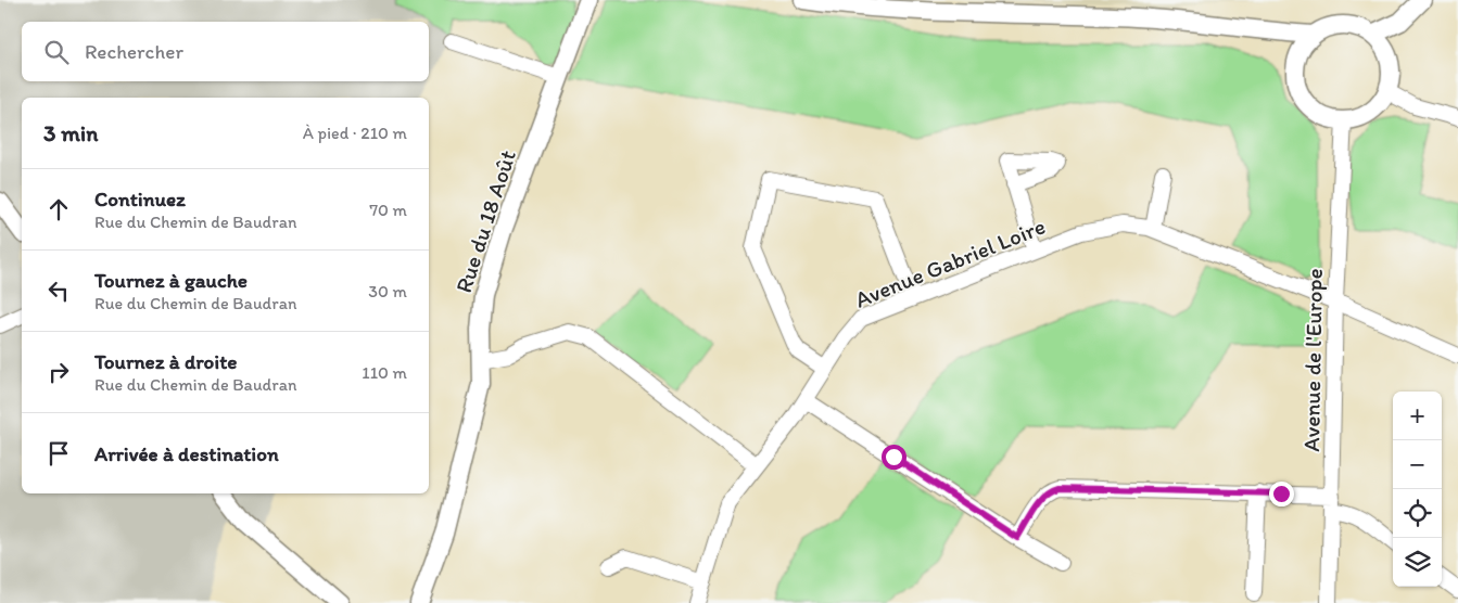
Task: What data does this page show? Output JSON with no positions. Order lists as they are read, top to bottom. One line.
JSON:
{"streets":{"street":["Rue du 18 Août","Avenue Gabriel Loire","Avenue de l'Europe"]},"crossings":[["Avenue Gabriel Loire","Avenue de l'Europe"]],"page":{"search":"Rechercher","heading":["3 min","À pied · 210 m"],"list":[["Continuez","Rue du Chemin de Baudran","70 m"],["Tournez à gauche","Rue du Chemin de Baudran","30 m"],["Tournez à droite","Rue du Chemin de Baudran","110 m"],"Arrivée à destination"],"map_buttons":["+","−"]}}
